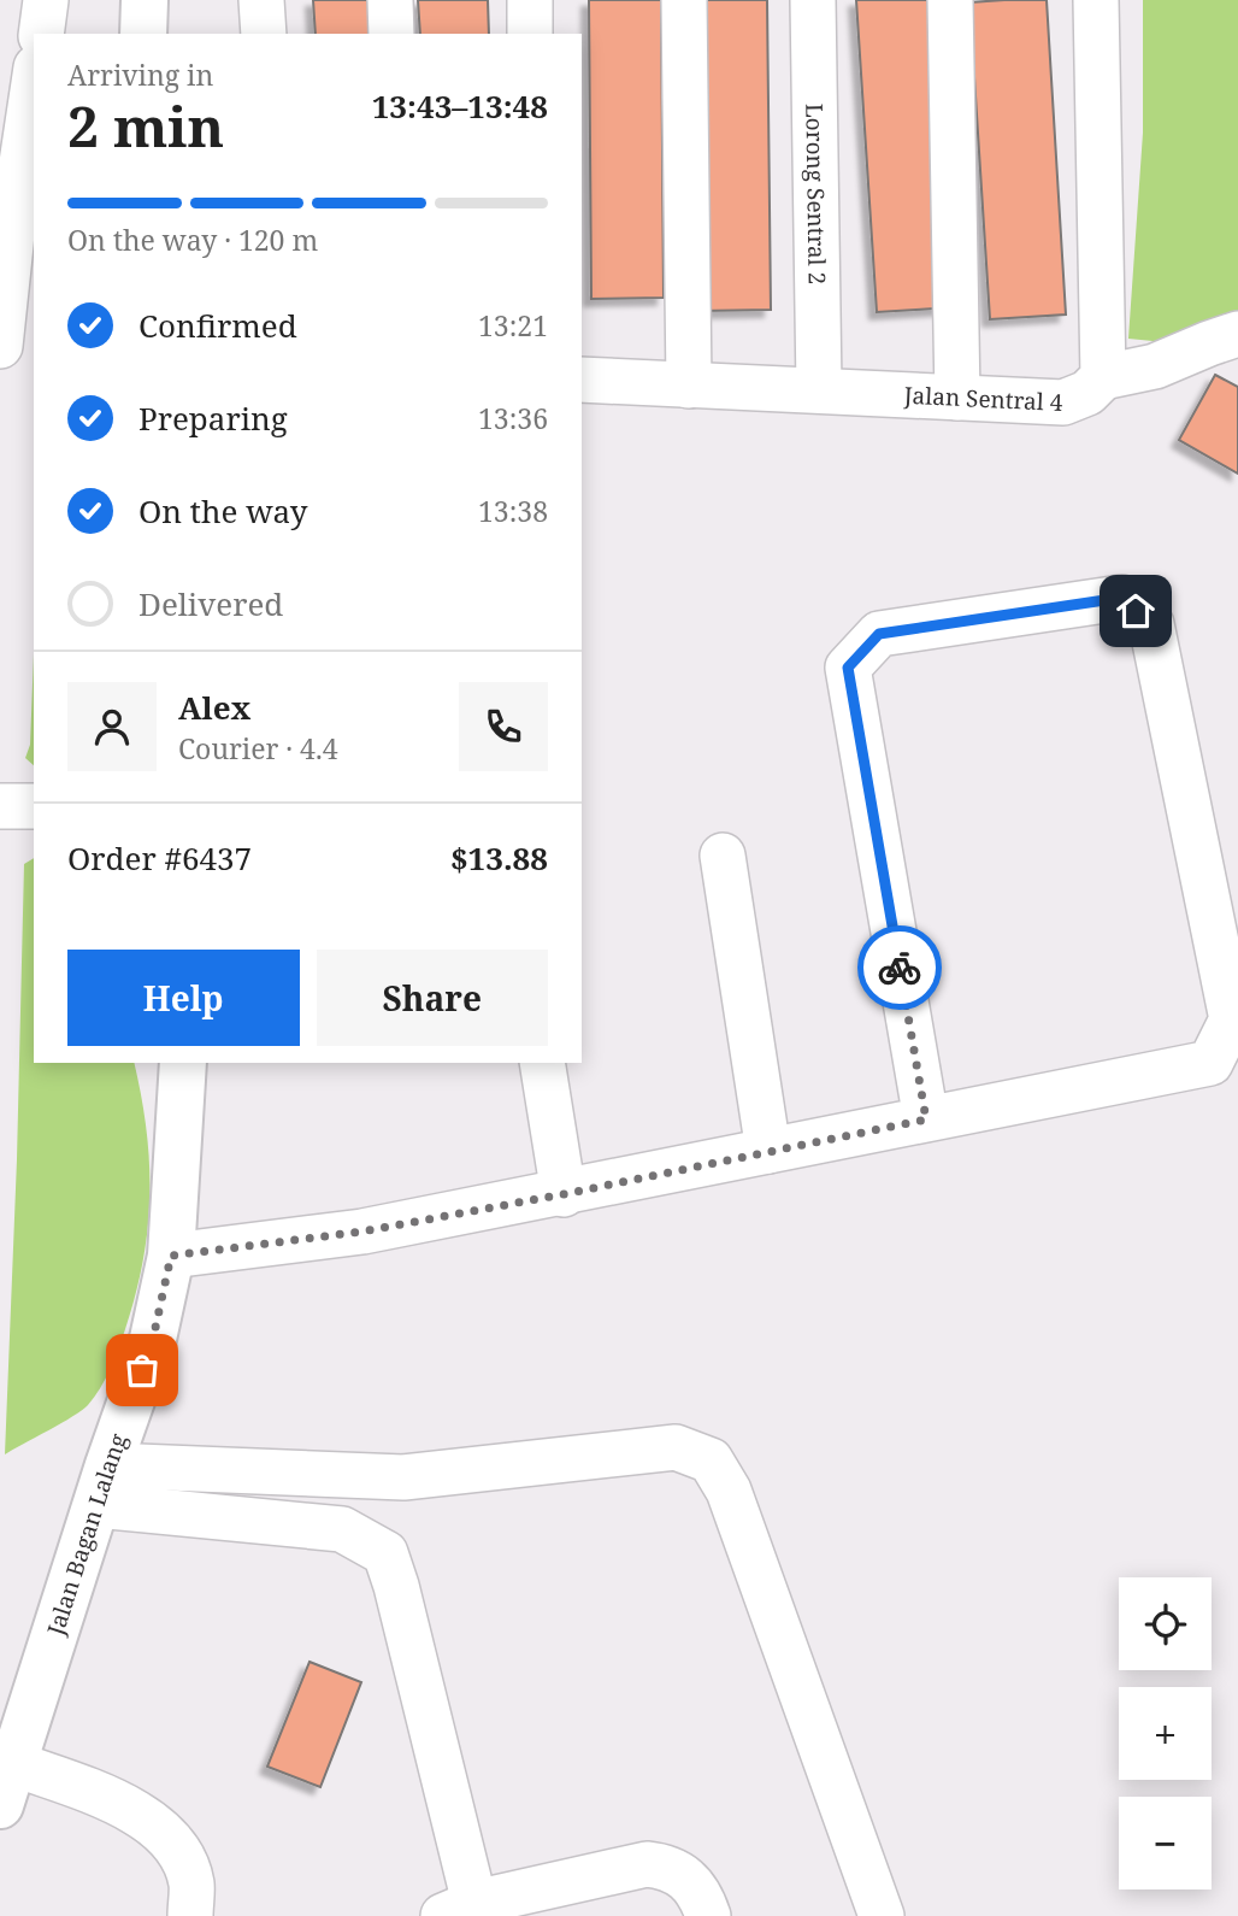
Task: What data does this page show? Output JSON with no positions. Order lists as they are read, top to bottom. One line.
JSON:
{"streets":{"main road":["Jalan Bagan Lalang"],"street":["Lorong Sentral 2","Jalan Sentral 4"]},"crossings":[["Lorong Sentral 2","Jalan Sentral 4"]],"page":{"heading":["2 min","Arriving in","13:43–13:48"],"panel":["Alex","Courier · 4.4","Order #6437","$13.88"],"bar":"On the way · 120 m","list":[["Confirmed","13:21"],["Preparing","13:36"],["On the way","13:38"],"Delivered"],"buttons":["Help","Share"],"map_buttons":["+","−"]}}
